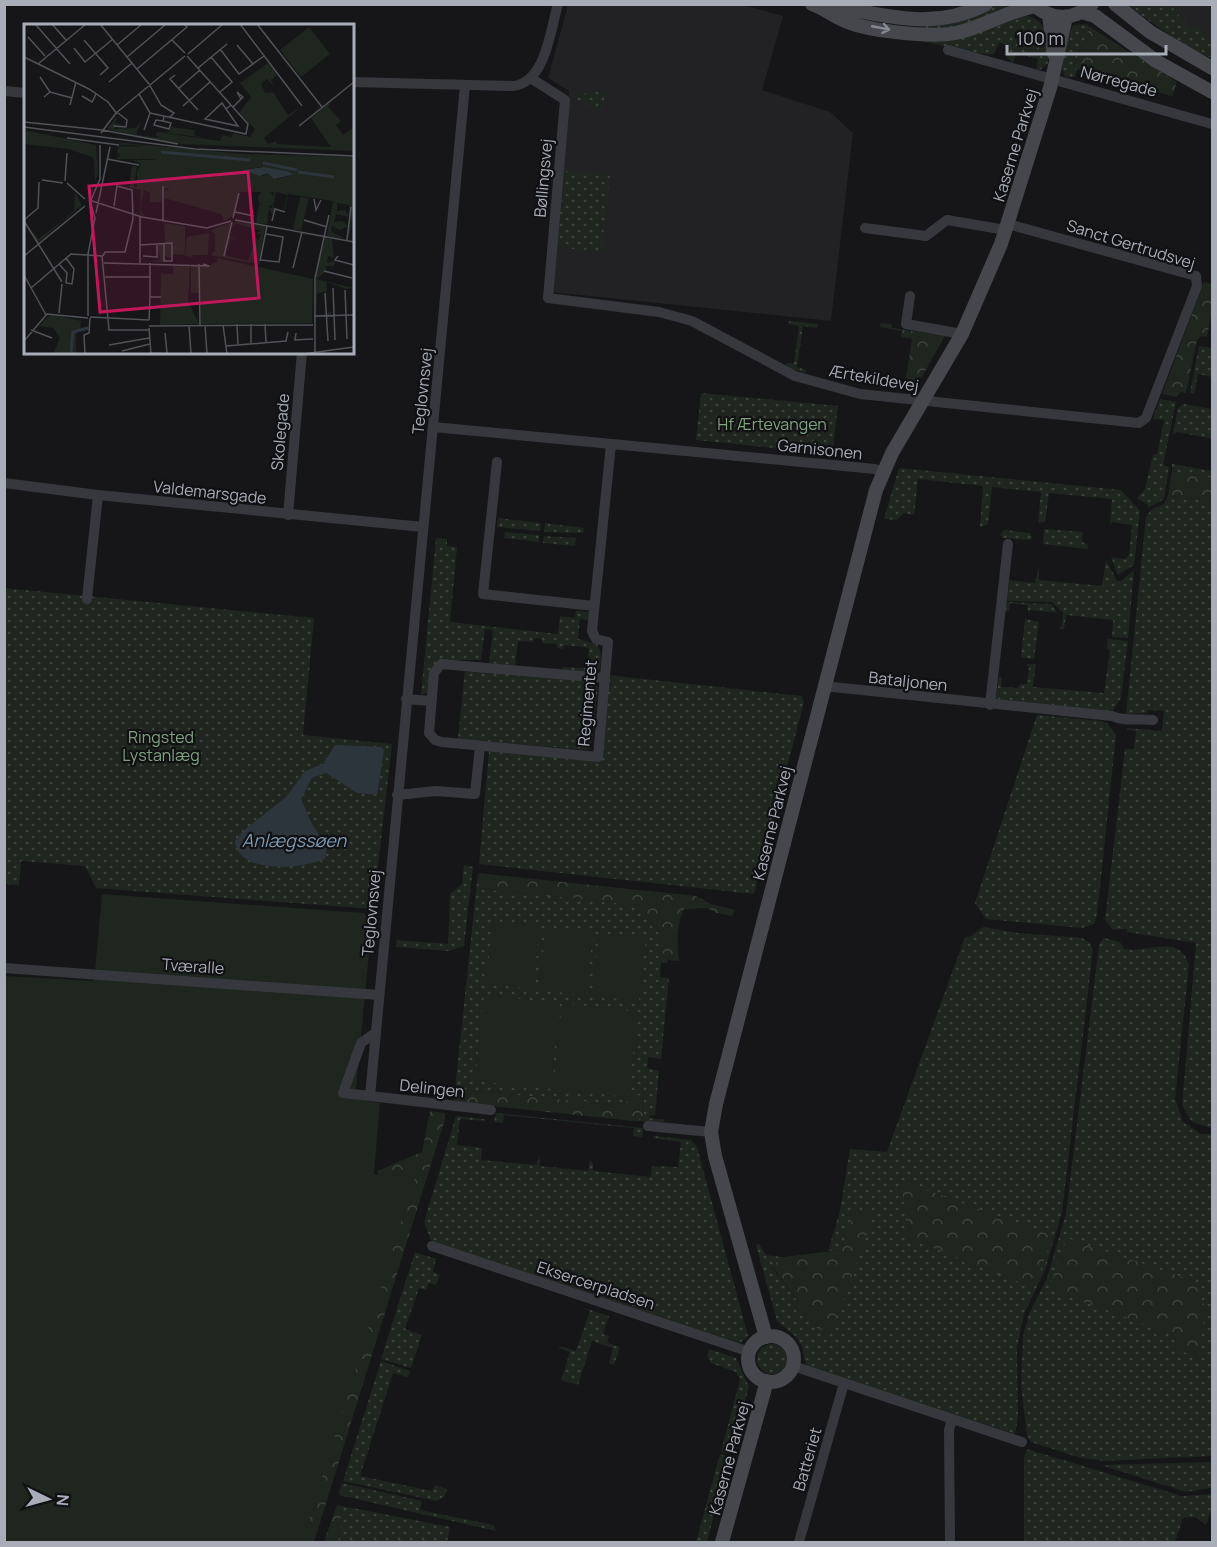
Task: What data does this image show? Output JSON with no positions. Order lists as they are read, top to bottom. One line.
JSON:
{"streets":{"street":["Nørregade","Kaserne Parkvej","Bøllingsvej","Sanct Gertrudsvej","Ærtekildevej","Teglovnsvej","Skolegade","Garnisonen","Valdemarsgade","Bataljonen","Regimentet","Tværalle","Delingen","Eksercerpladsen","Batteriet"]},"crossings":[["Nørregade","Kaserne Parkvej"],["Kaserne Parkvej","Sanct Gertrudsvej"],["Kaserne Parkvej","Ærtekildevej"],["Kaserne Parkvej","Garnisonen"],["Kaserne Parkvej","Bataljonen"],["Kaserne Parkvej","Eksercerpladsen"],["Bøllingsvej","Ærtekildevej"],["Sanct Gertrudsvej","Ærtekildevej"],["Teglovnsvej","Garnisonen"],["Teglovnsvej","Valdemarsgade"],["Teglovnsvej","Tværalle"],["Teglovnsvej","Delingen"],["Skolegade","Valdemarsgade"]],"water":["Anlægssøen"],"parks":["Hf Ærtevangen","Ringsted Lystanlæg"],"scale_bar":"100 m","north":"right"}
